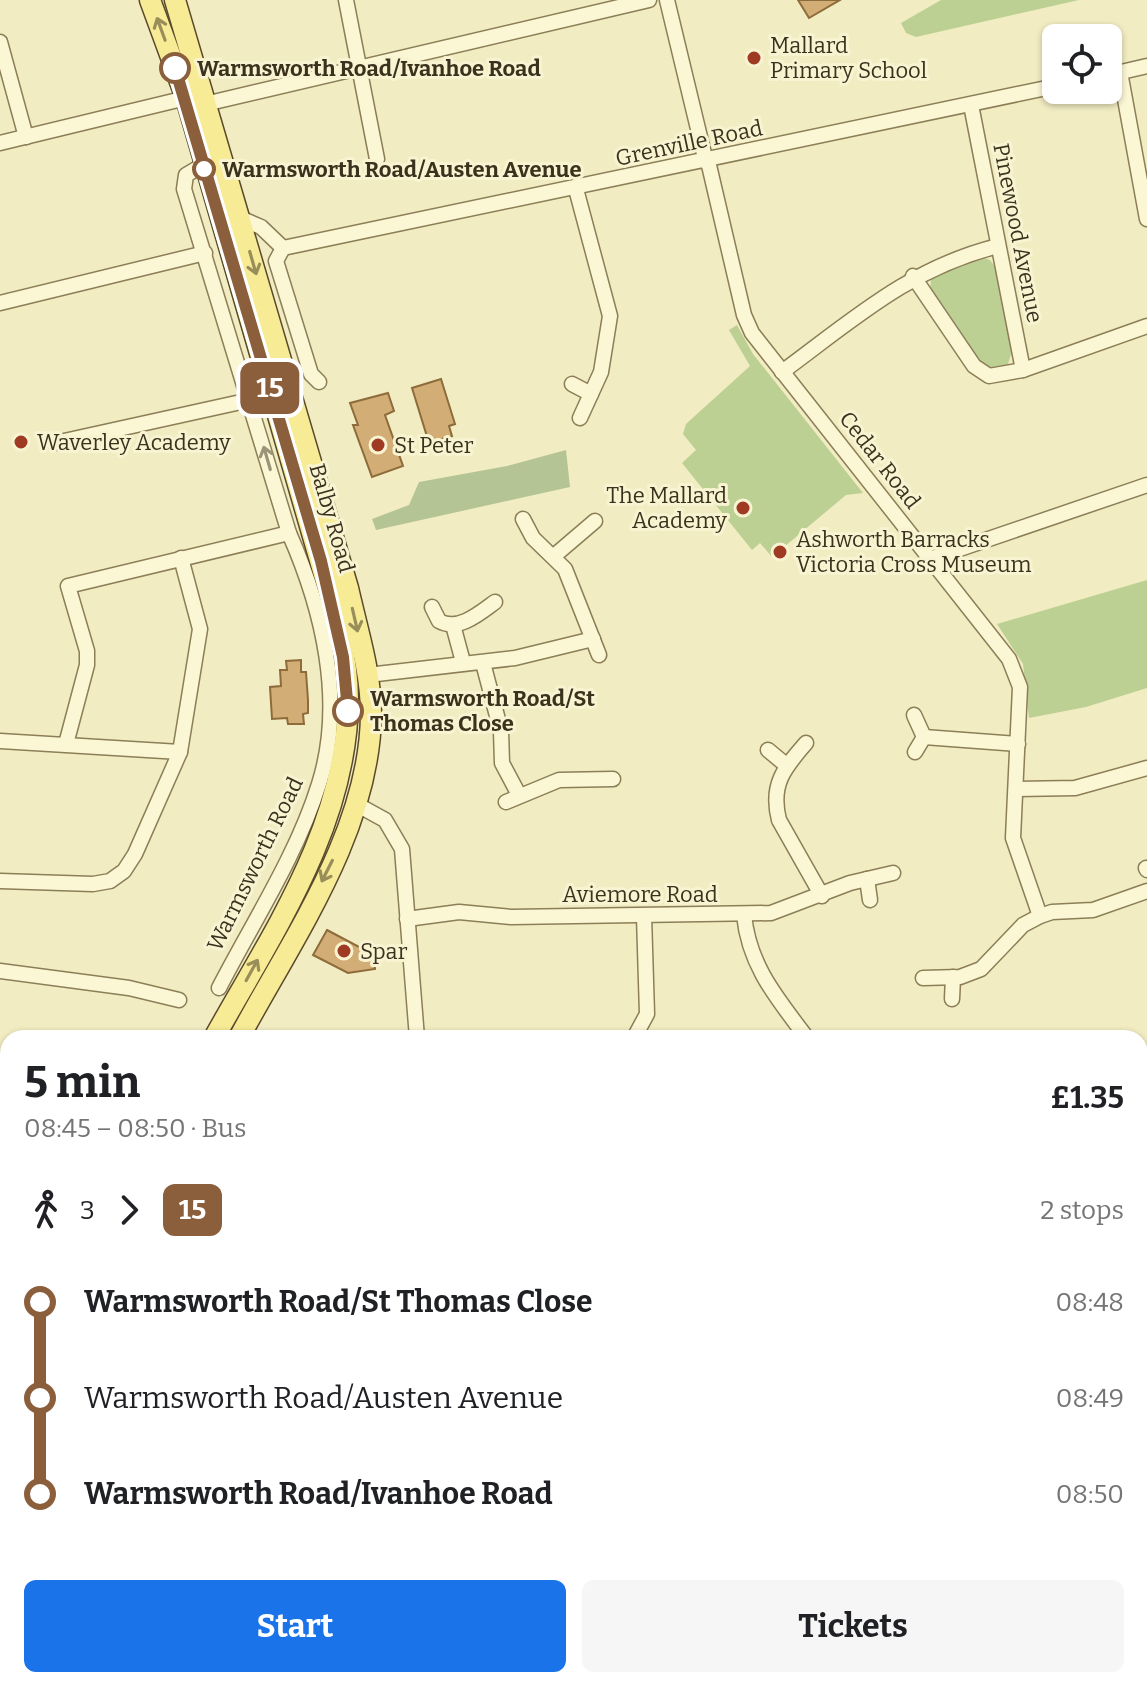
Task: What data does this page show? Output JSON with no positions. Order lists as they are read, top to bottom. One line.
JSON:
{"streets":{"main road":["Balby Road"],"street":["Grenville Road","Pinewood Avenue","Cedar Road","Warmsworth Road","Aviemore Road"]},"crossings":[["Grenville Road","Pinewood Avenue"],["Grenville Road","Cedar Road"],["Balby Road","Warmsworth Road"]],"places":["Mallard Primary School","Warmsworth Road/Ivanhoe Road","Warmsworth Road/Austen Avenue","Waverley Academy","St Peter","The Mallard Academy","Ashworth Barracks Victoria Cross Museum","Warmsworth Road/St Thomas Close","Spar"],"lines":["bus line 15"],"page":{"on_map":"15","heading":["5 min","08:45 – 08:50 · Bus","£1.35"],"legs":["3","15","2 stops"],"list":[{"name":"Warmsworth Road/St Thomas Close","value":"08:48"},{"name":"Warmsworth Road/Austen Avenue","value":"08:49"},{"name":"Warmsworth Road/Ivanhoe Road","value":"08:50"}],"buttons":["Start","Tickets"]}}
